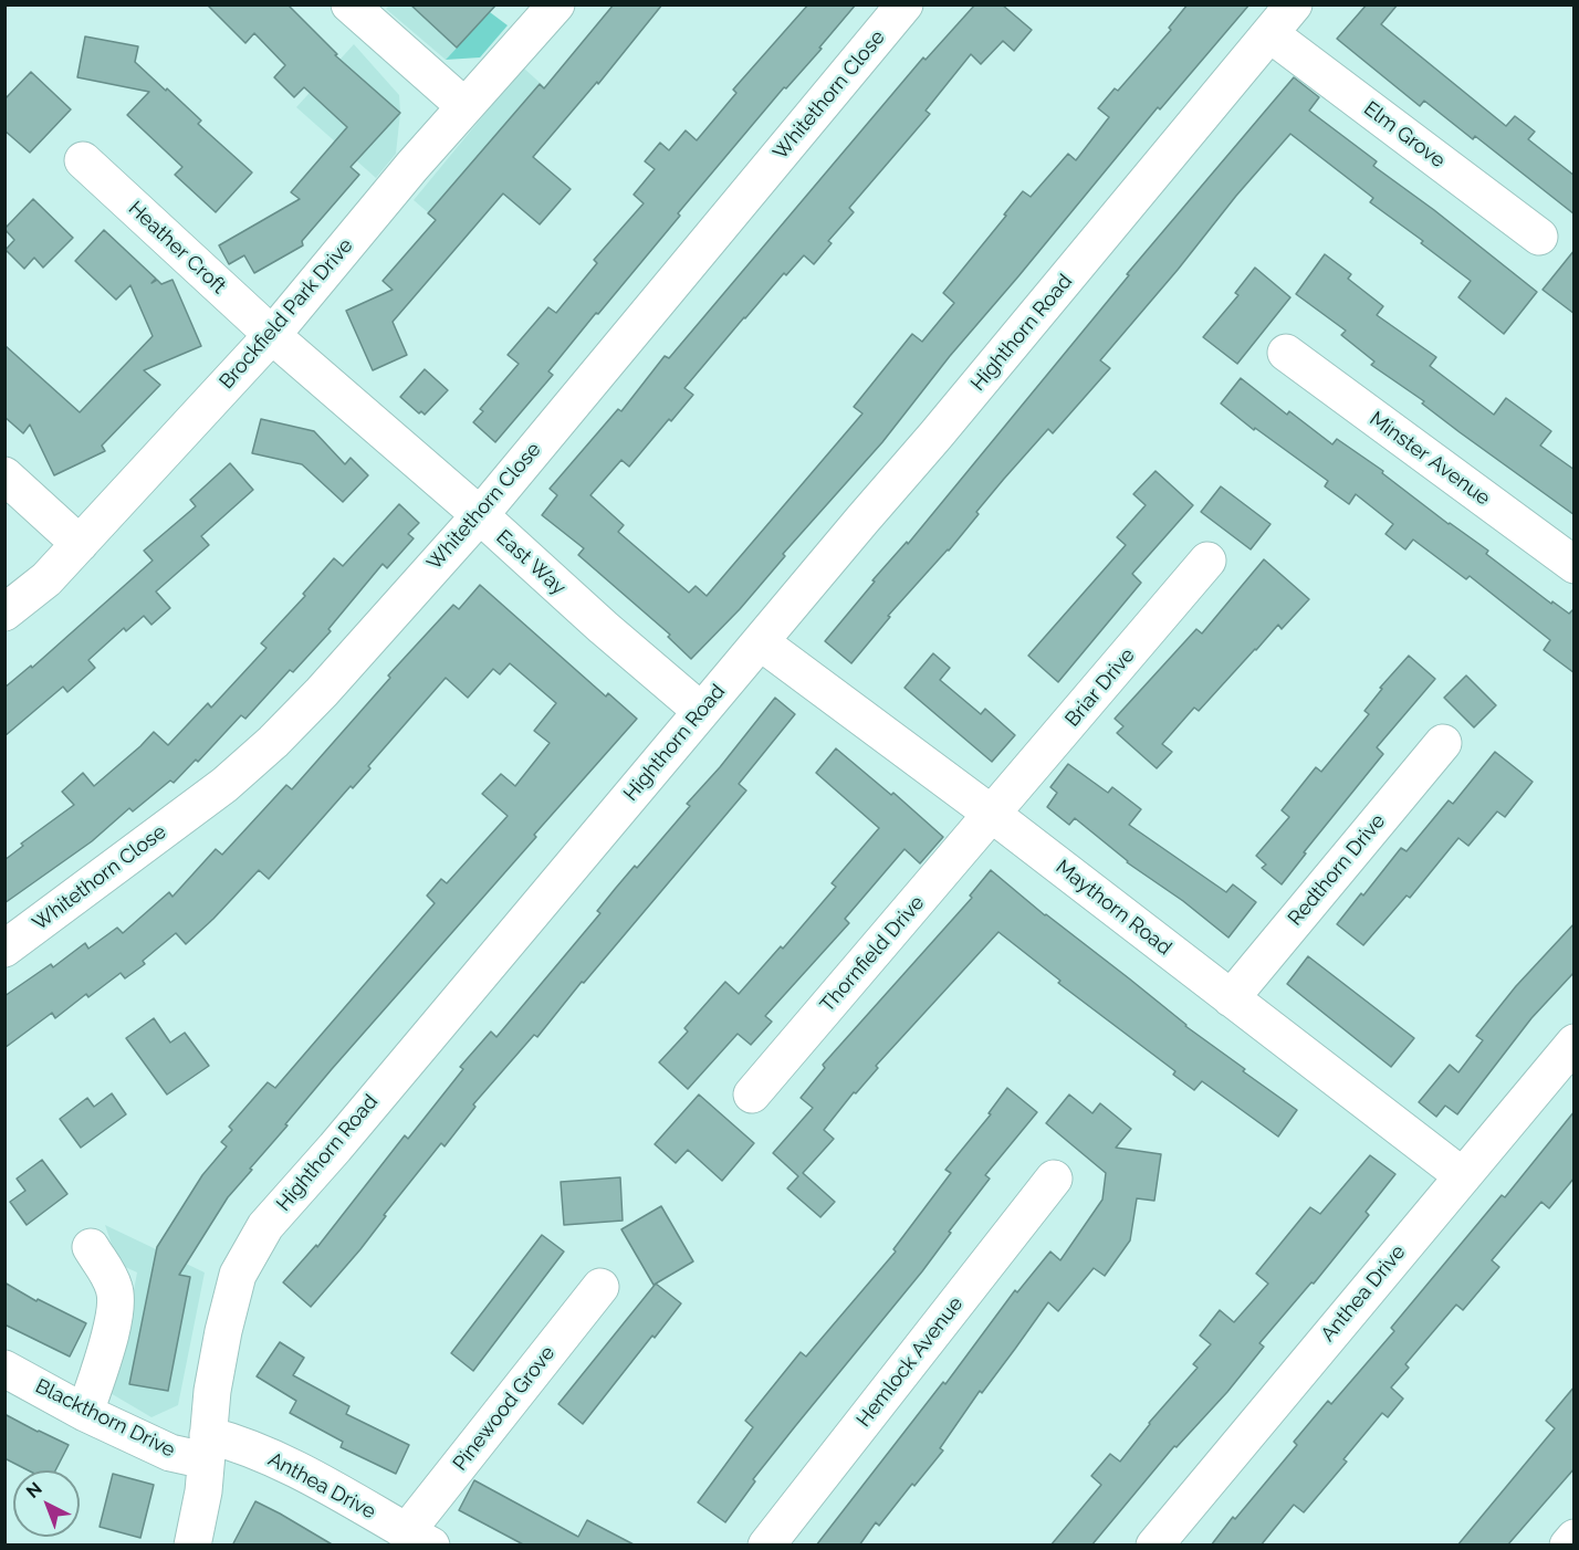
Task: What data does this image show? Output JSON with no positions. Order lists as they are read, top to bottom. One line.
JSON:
{"streets":{"street":["Whitethorn Close","Elm Grove","Heather Croft","Brockfield Park Drive","Highthorn Road","Minster Avenue","East Way","Briar Drive","Redthorn Drive","Maythorn Road","Thornfield Drive","Anthea Drive","Hemlock Avenue","Pinewood Grove","Blackthorn Drive"]},"crossings":[["Whitethorn Close","East Way"],["Elm Grove","Highthorn Road"],["Heather Croft","Brockfield Park Drive"],["Heather Croft","East Way"],["Brockfield Park Drive","East Way"],["Highthorn Road","East Way"],["Highthorn Road","Maythorn Road"],["Highthorn Road","Anthea Drive"],["Highthorn Road","Blackthorn Drive"],["Briar Drive","Maythorn Road"],["Briar Drive","Thornfield Drive"],["Redthorn Drive","Maythorn Road"],["Maythorn Road","Thornfield Drive"],["Maythorn Road","Anthea Drive"],["Anthea Drive","Pinewood Grove"],["Anthea Drive","Blackthorn Drive"]],"north":"top left"}
